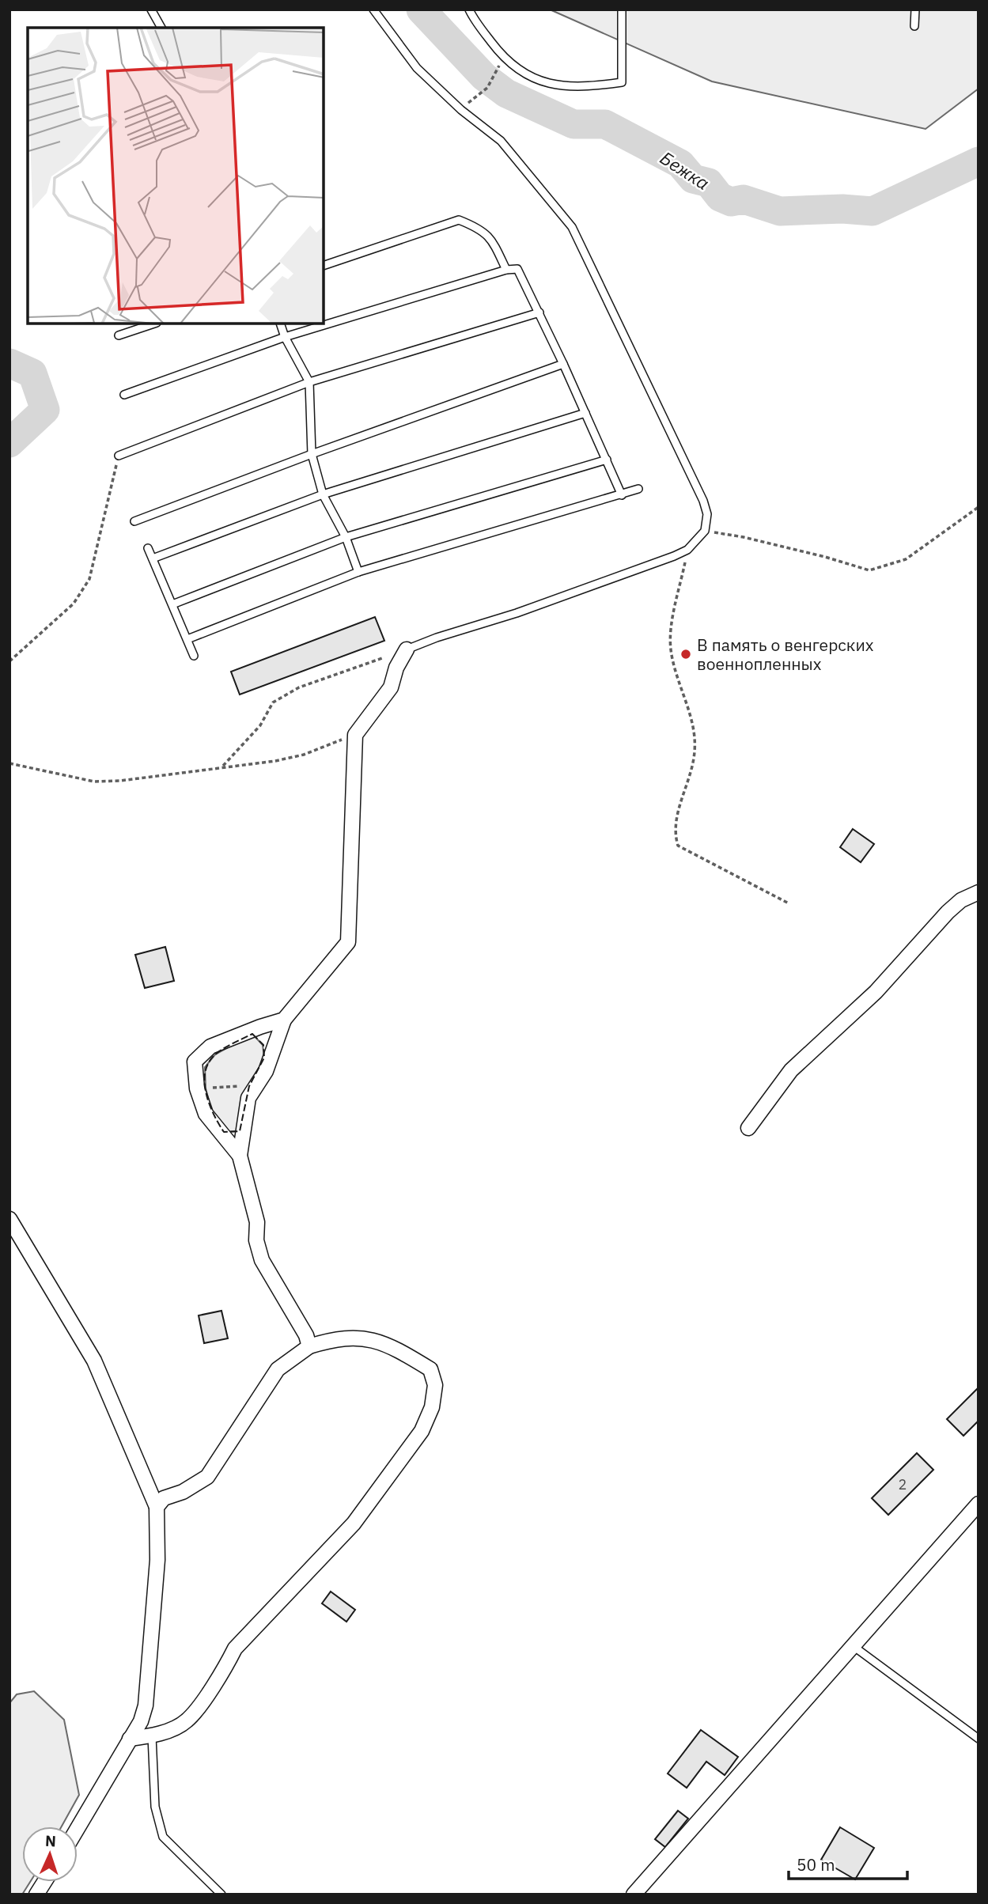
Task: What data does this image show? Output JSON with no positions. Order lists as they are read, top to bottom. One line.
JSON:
{"water":["Бежка"],"places":["В память о венгерских военнопленных"],"house_numbers":["2"],"scale_bar":"50 m","north":"top"}
